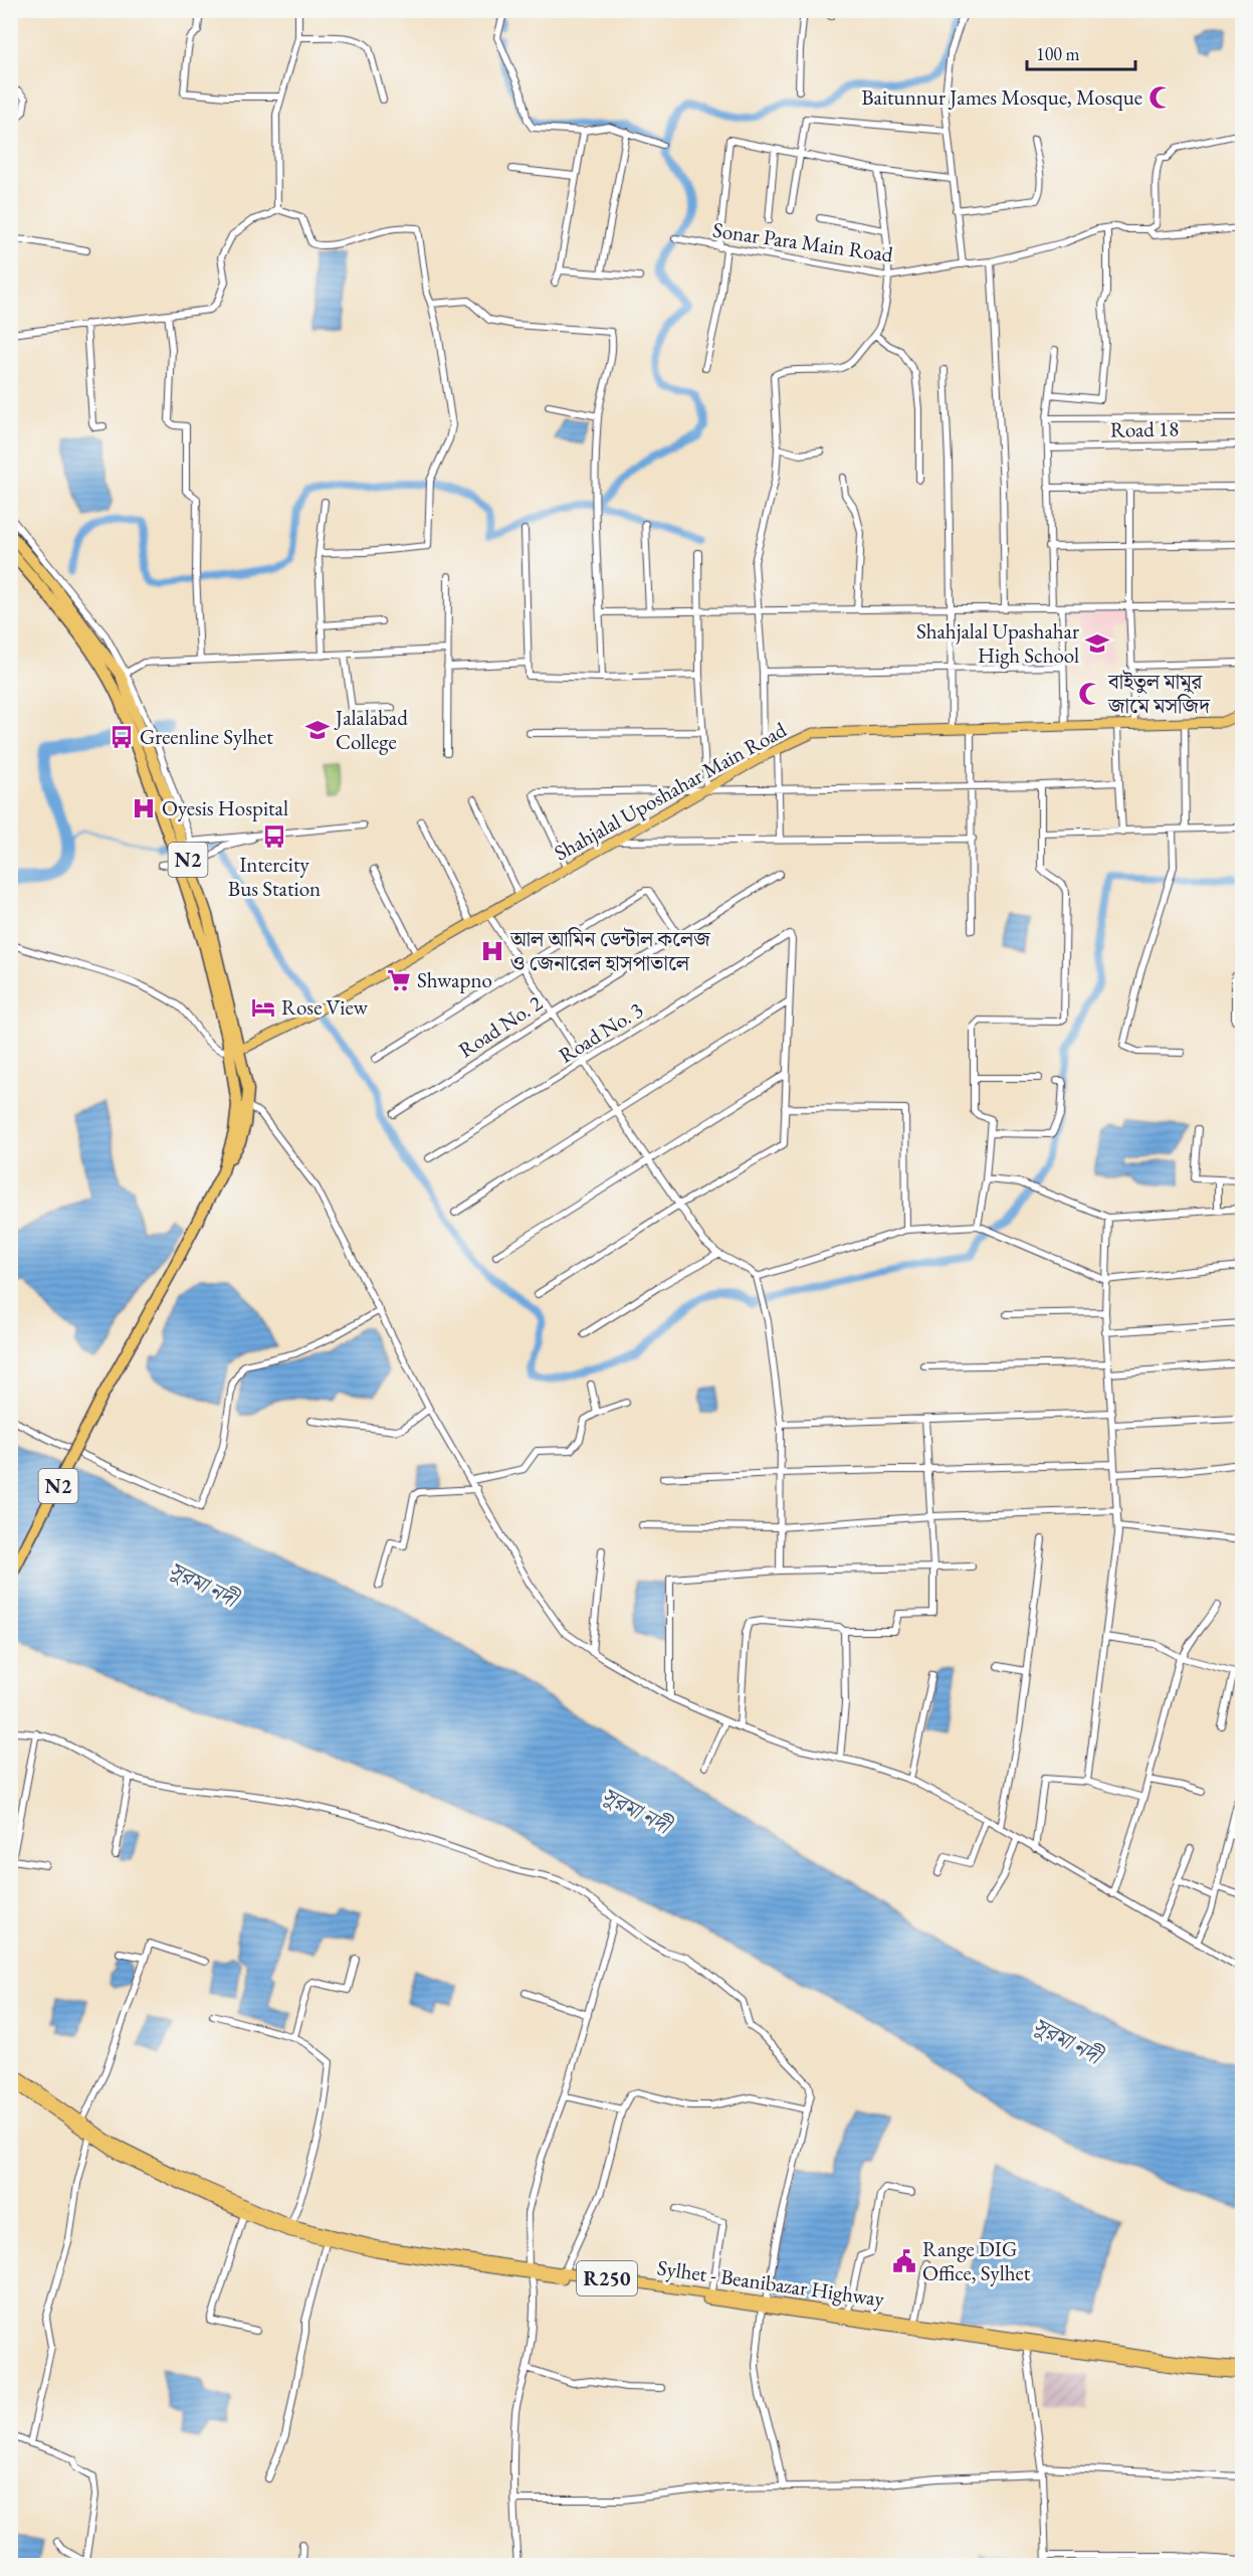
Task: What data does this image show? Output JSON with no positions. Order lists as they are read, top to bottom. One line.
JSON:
{"streets":{"highway":["N2"],"main road":["Shahjalal Uposhahar Main Road","R250","Sylhet - Beanibazar Highway"],"street":["Sonar Para Main Road","Road 18","Road No. 2","Road No. 3"]},"crossings":[["Shahjalal Uposhahar Main Road","N2"]],"water":["সুরমা নদী"],"places":{"mosque":["Baitunnur James Mosque, Mosque","বাইতুল মামুর জামে মসজিদ"],"school or university":["Shahjalal Upashahar High School","Jalalabad College"],"bus stop":["Greenline Sylhet","Intercity Bus Station"],"hospital":["Oyesis Hospital","আল আমিন ডেন্টাল কলেজ ও জেনারেল হাসপাতালে"],"supermarket":["Shwapno"],"hotel":["Rose View"],"public building":["Range DIG Office, Sylhet"]},"scale_bar":"100 m"}
